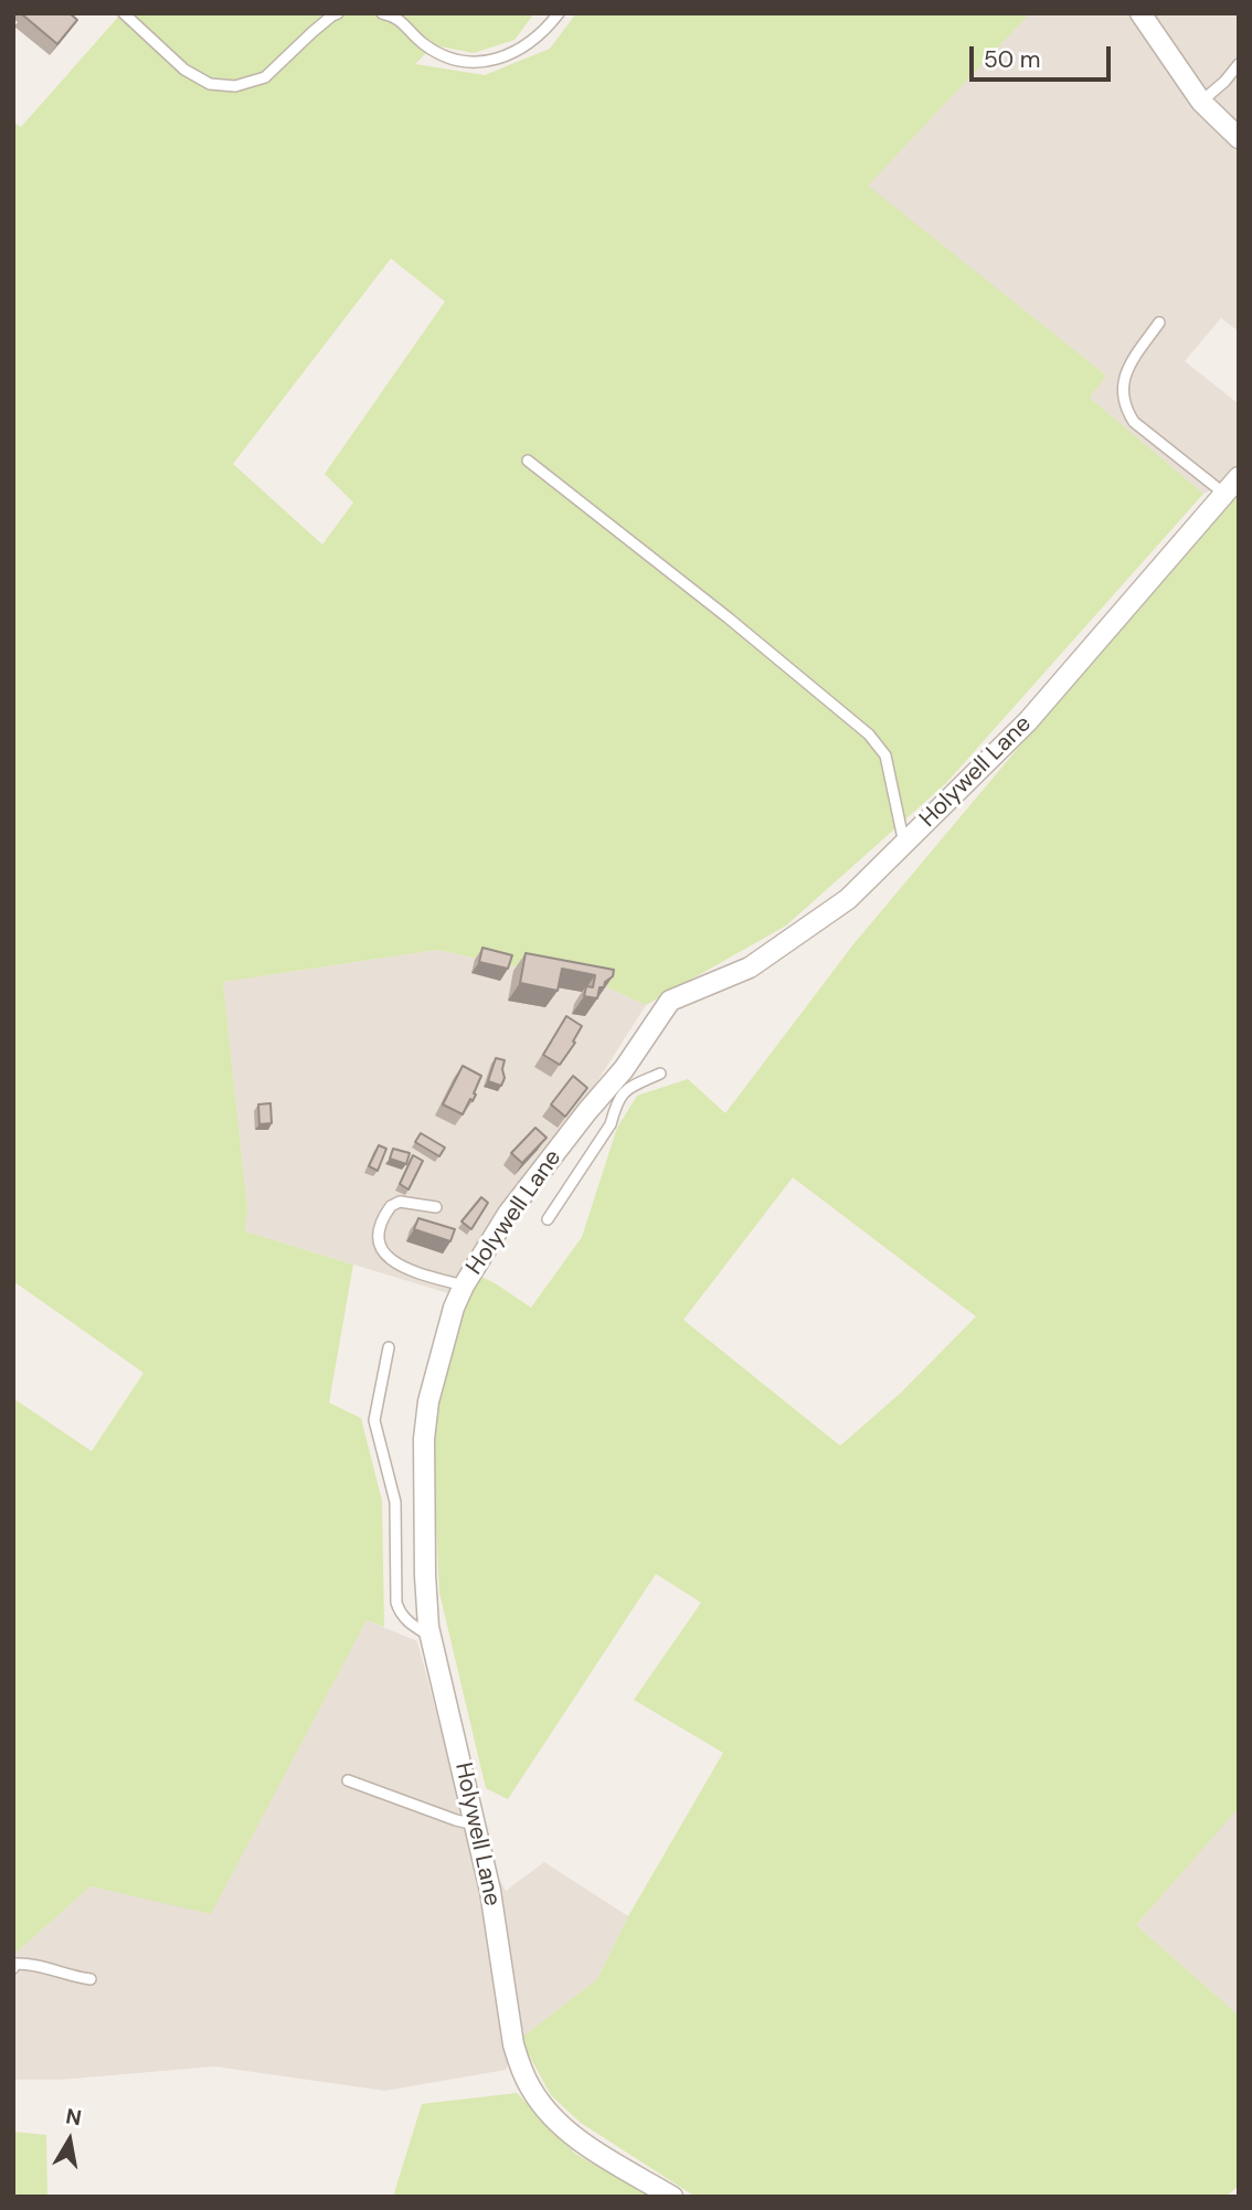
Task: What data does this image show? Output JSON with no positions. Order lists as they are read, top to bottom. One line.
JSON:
{"streets":{"street":["Holywell Lane"]},"scale_bar":"50 m","north":"top"}
